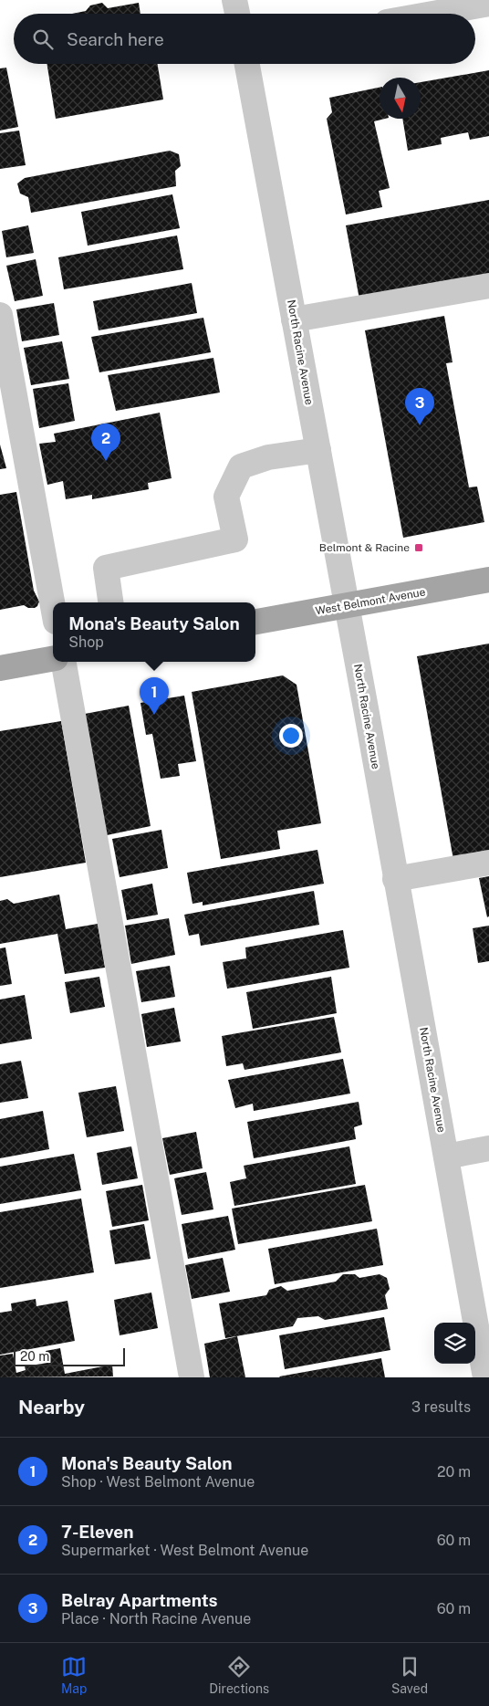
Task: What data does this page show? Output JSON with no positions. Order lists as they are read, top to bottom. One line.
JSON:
{"streets":{"main road":["West Belmont Avenue"],"street":["North Racine Avenue"]},"crossings":[["North Racine Avenue","West Belmont Avenue"]],"places":{"transit":["Belmont & Racine"]},"scale_bar":"20 m","north":"bottom","page":{"search":"Search here","pins":["3","2","1"],"popup":["Mona's Beauty Salon","Shop"],"scale":"20 m","heading":["Nearby","3 results"],"list":[{"mark":"1","name":"Mona's Beauty Salon","note":"Shop · West Belmont Avenue","value":"20 m"},{"mark":"2","name":"7-Eleven","note":"Supermarket · West Belmont Avenue","value":"60 m"},{"mark":"3","name":"Belray Apartments","note":"Place · North Racine Avenue","value":"60 m"}],"nav":["Map","Directions","Saved"]}}
